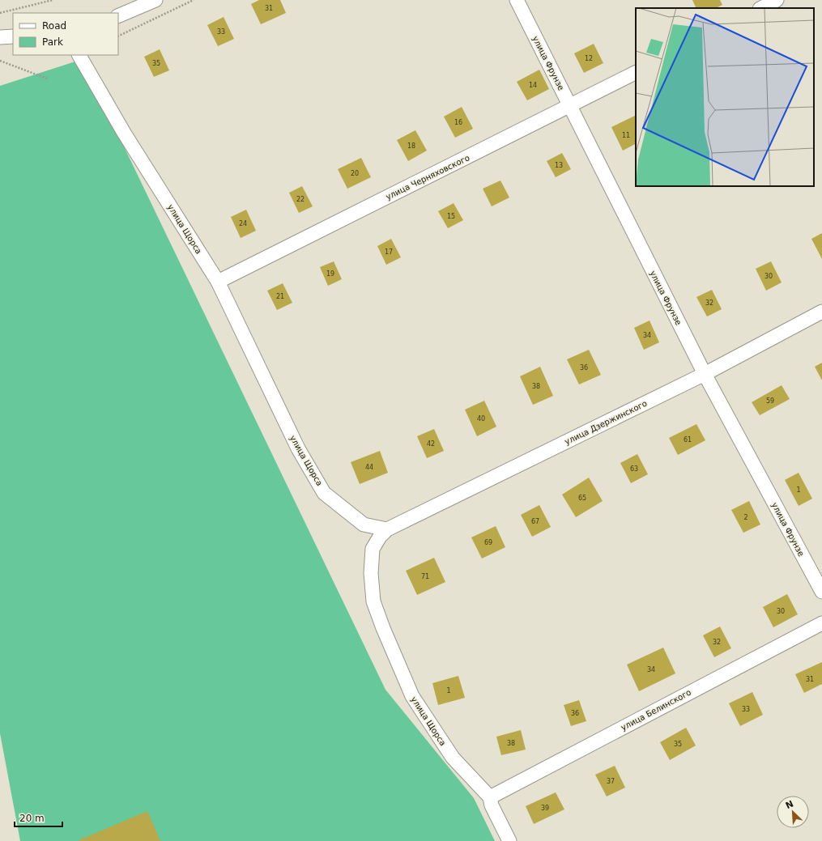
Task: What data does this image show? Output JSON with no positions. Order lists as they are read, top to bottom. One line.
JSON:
{"streets":{"street":["улица Фрунзе","улица Черняховского","улица Щорса","улица Дзержинского","улица Белинского"]},"crossings":[["улица Фрунзе","улица Черняховского"],["улица Фрунзе","улица Дзержинского"],["улица Черняховского","улица Щорса"],["улица Щорса","улица Дзержинского"],["улица Щорса","улица Белинского"]],"house_numbers":["31","33","12","35","14","16","11","18","13","20","22","15","24","17","19","30","21","32","34","36","38","59","40","61","42","44","63","1","65","2","67","69","71","30","32","34","31","1","33","36","38","35","37","39"],"legend":["Road","Park"],"scale_bar":"20 m","north":"top left"}
